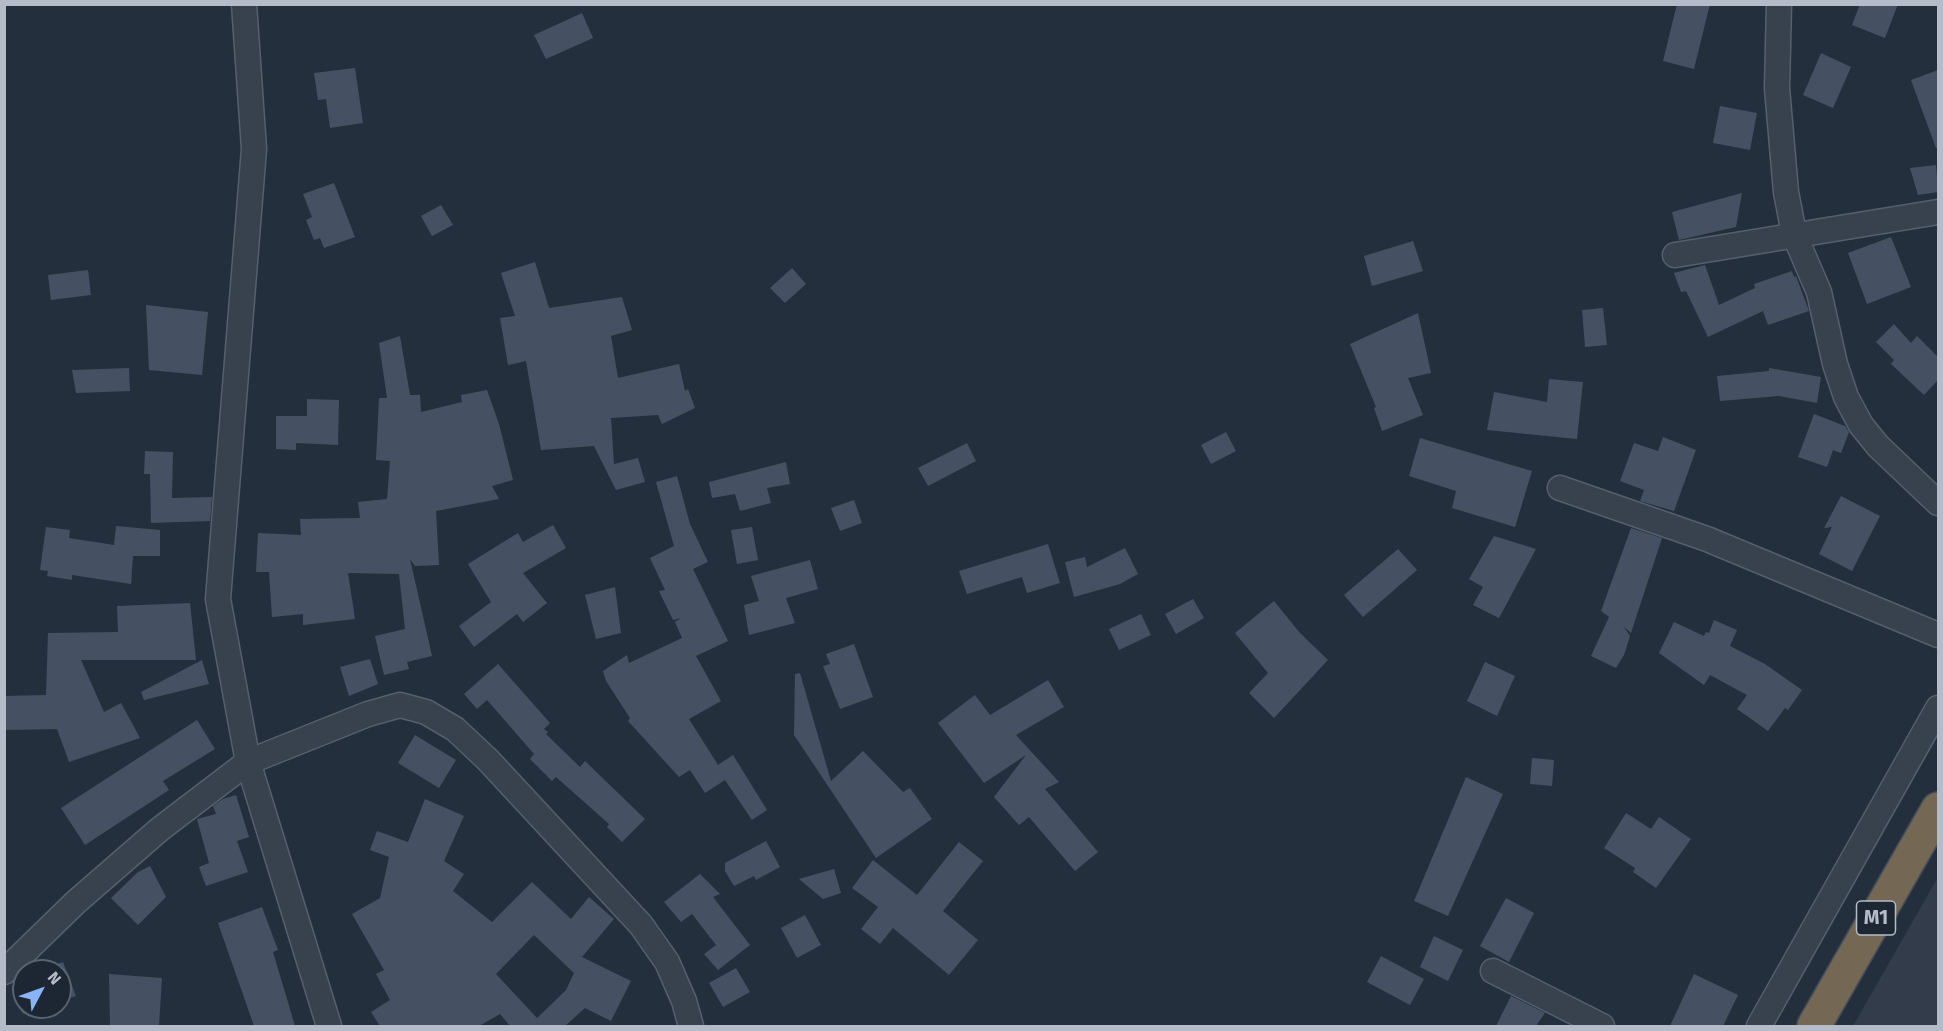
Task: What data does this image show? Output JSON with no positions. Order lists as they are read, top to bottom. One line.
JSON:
{"streets":{"highway":["M1"]},"north":"top right"}
